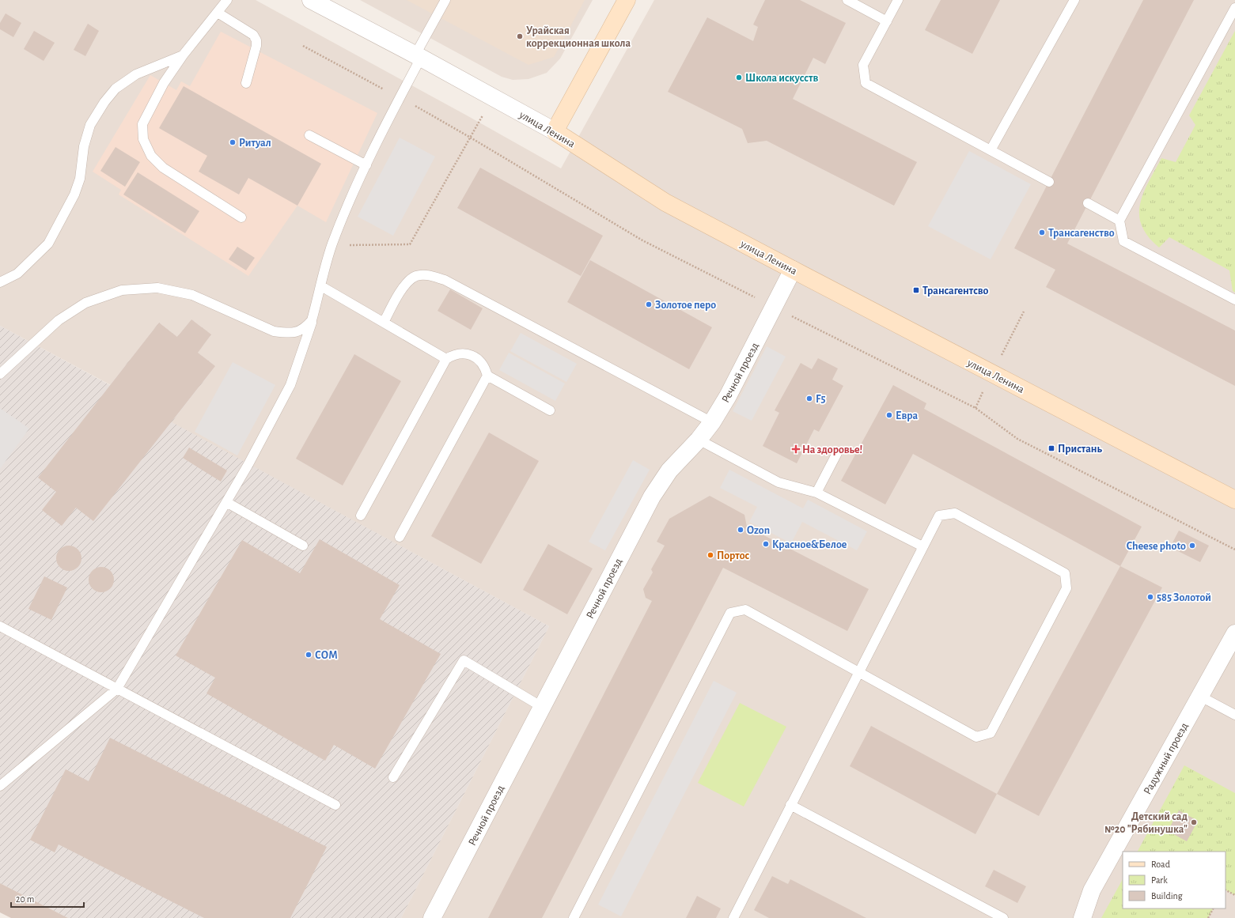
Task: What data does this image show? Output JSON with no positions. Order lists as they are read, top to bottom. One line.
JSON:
{"streets":{"main road":["улица Ленина"],"street":["Речной проезд","Радужный проезд"]},"crossings":[["улица Ленина","Речной проезд"]],"places":{"other":["Урайская коррекционная школа","Школа искусств","Ритуал","Трансагенство","Золотое перо","F5","Евра","Ozon","Красное&Белое","Cheese photo","Портос","585 Золотой","СОМ","Детский сад №20 \"Рябинушка\""],"transit":["Трансагентсво","Пристань"],"health":["На здоровье!"]},"legend":["Road","Park","Building"],"scale_bar":"20 m"}
